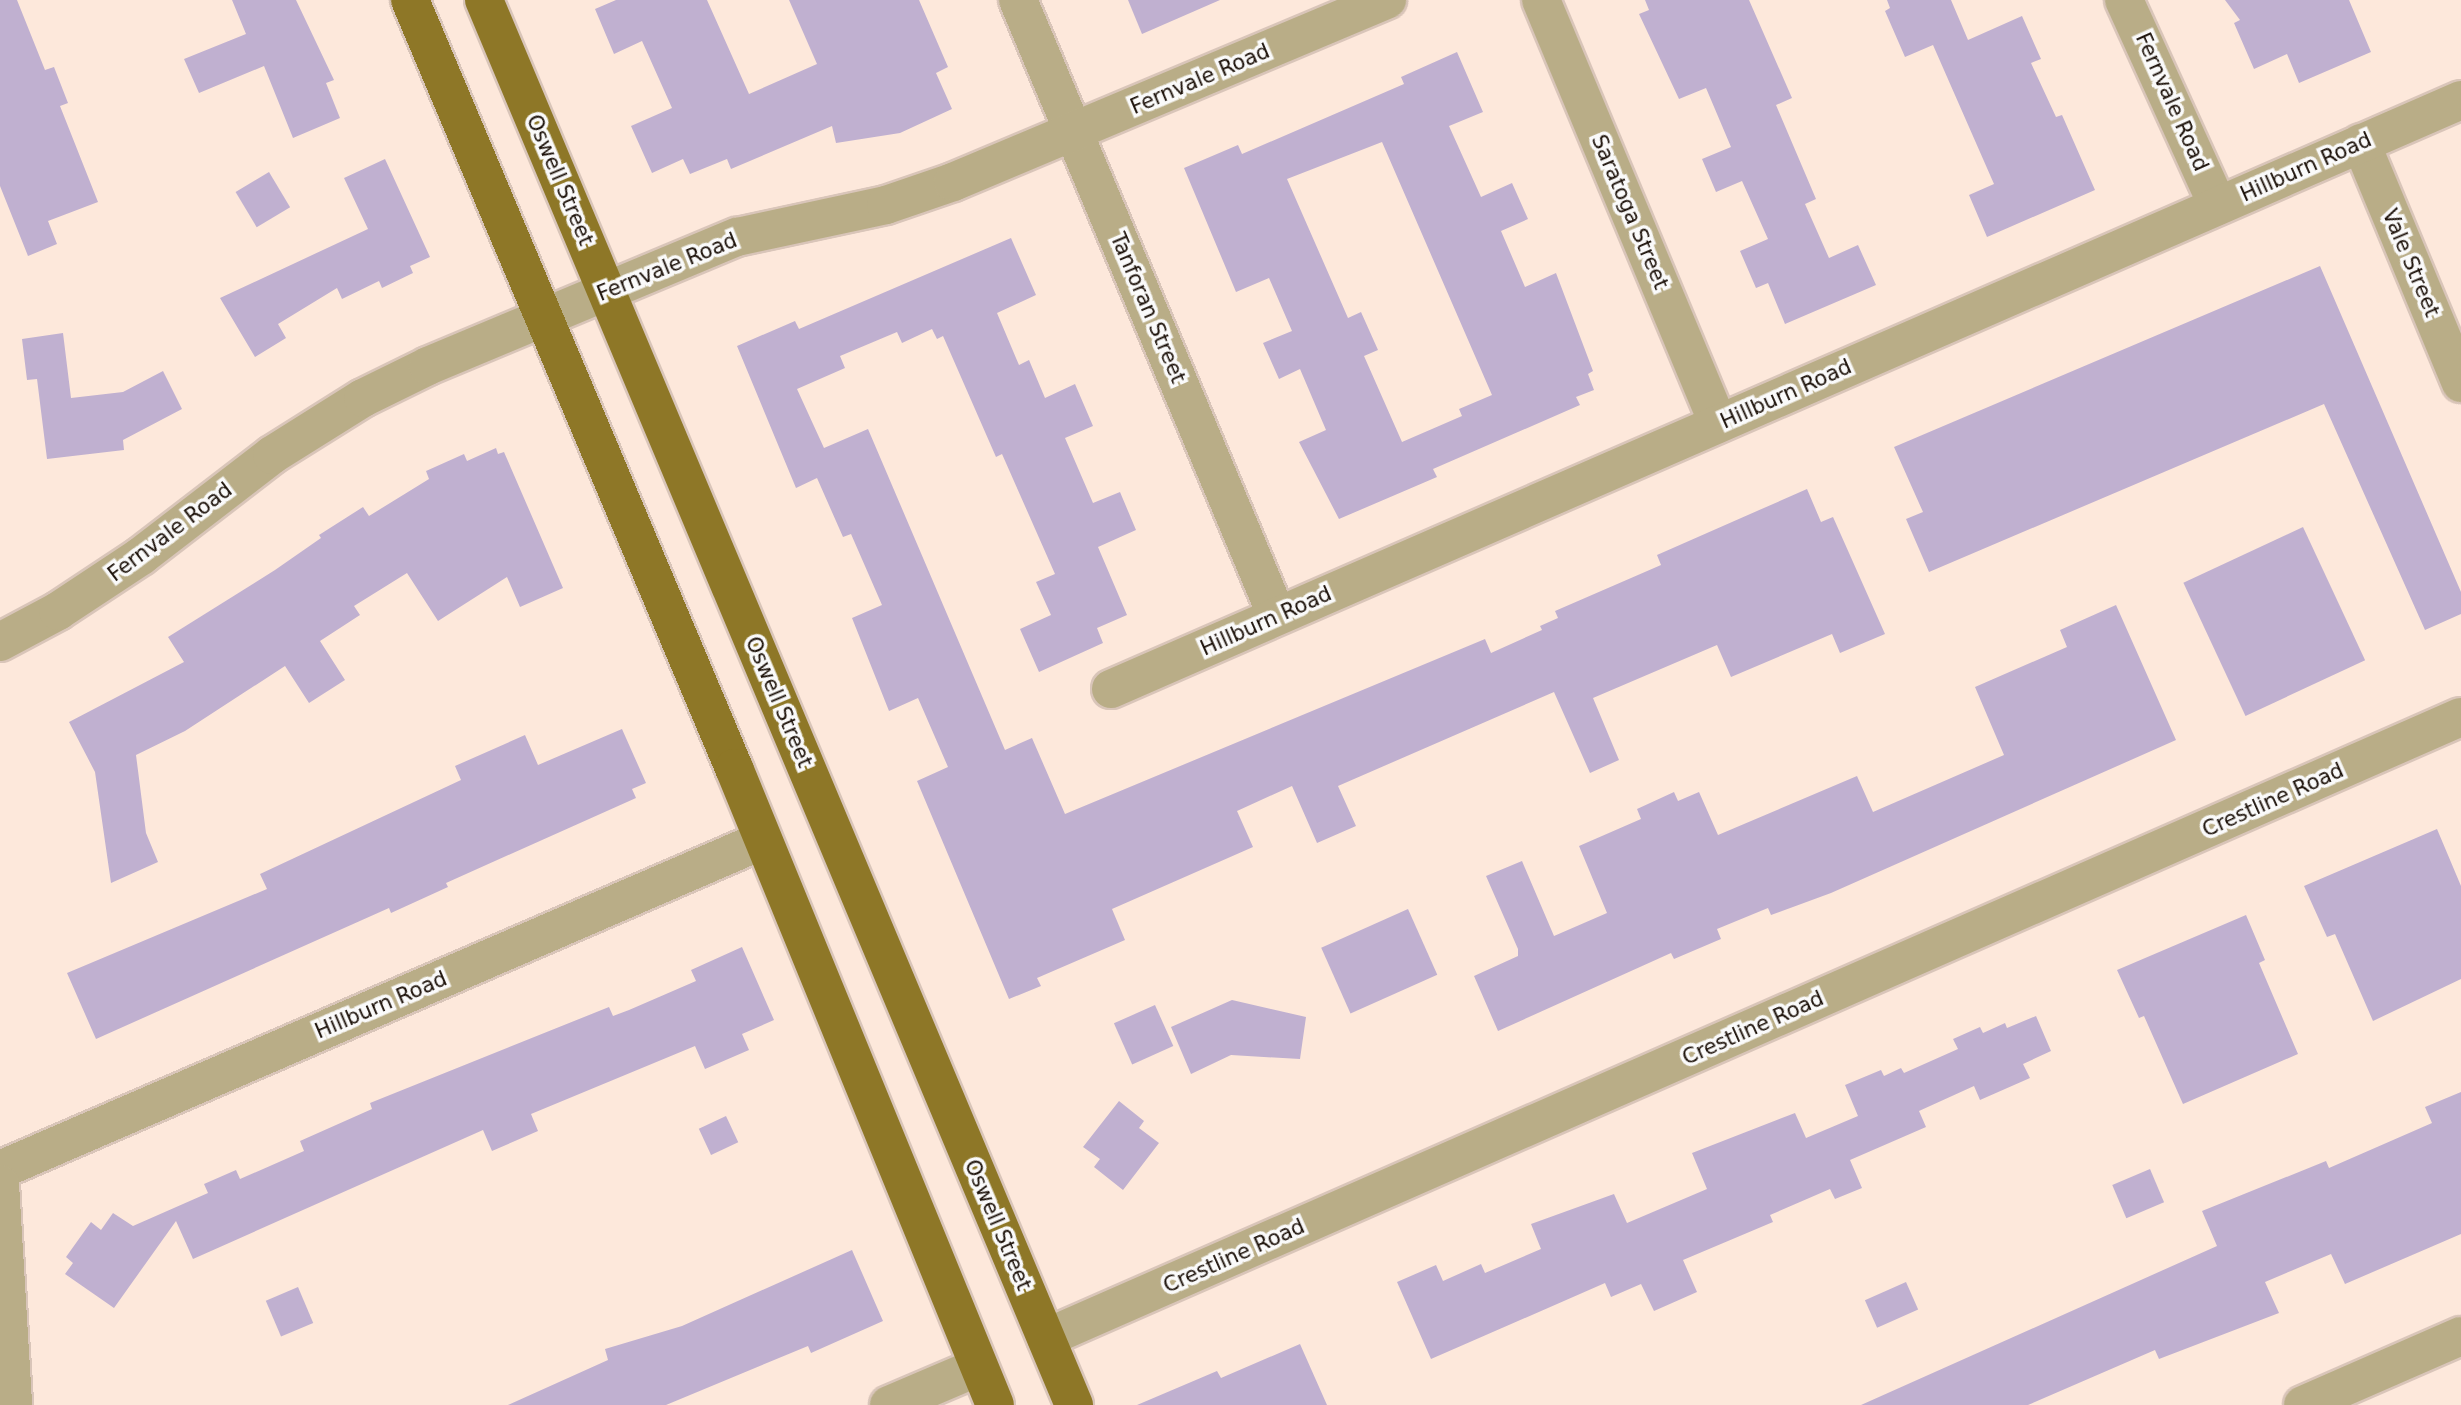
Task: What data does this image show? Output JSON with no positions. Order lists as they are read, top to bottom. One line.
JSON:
{"streets":{"main road":["Oswell Street"],"street":["Fernvale Road","Hillburn Road","Saratoga Street","Vale Street","Tanforan Street","Crestline Road"]},"crossings":[["Fernvale Road","Hillburn Road"],["Fernvale Road","Oswell Street"],["Fernvale Road","Tanforan Street"],["Hillburn Road","Saratoga Street"],["Hillburn Road","Vale Street"],["Hillburn Road","Tanforan Street"],["Oswell Street","Crestline Road"]]}
